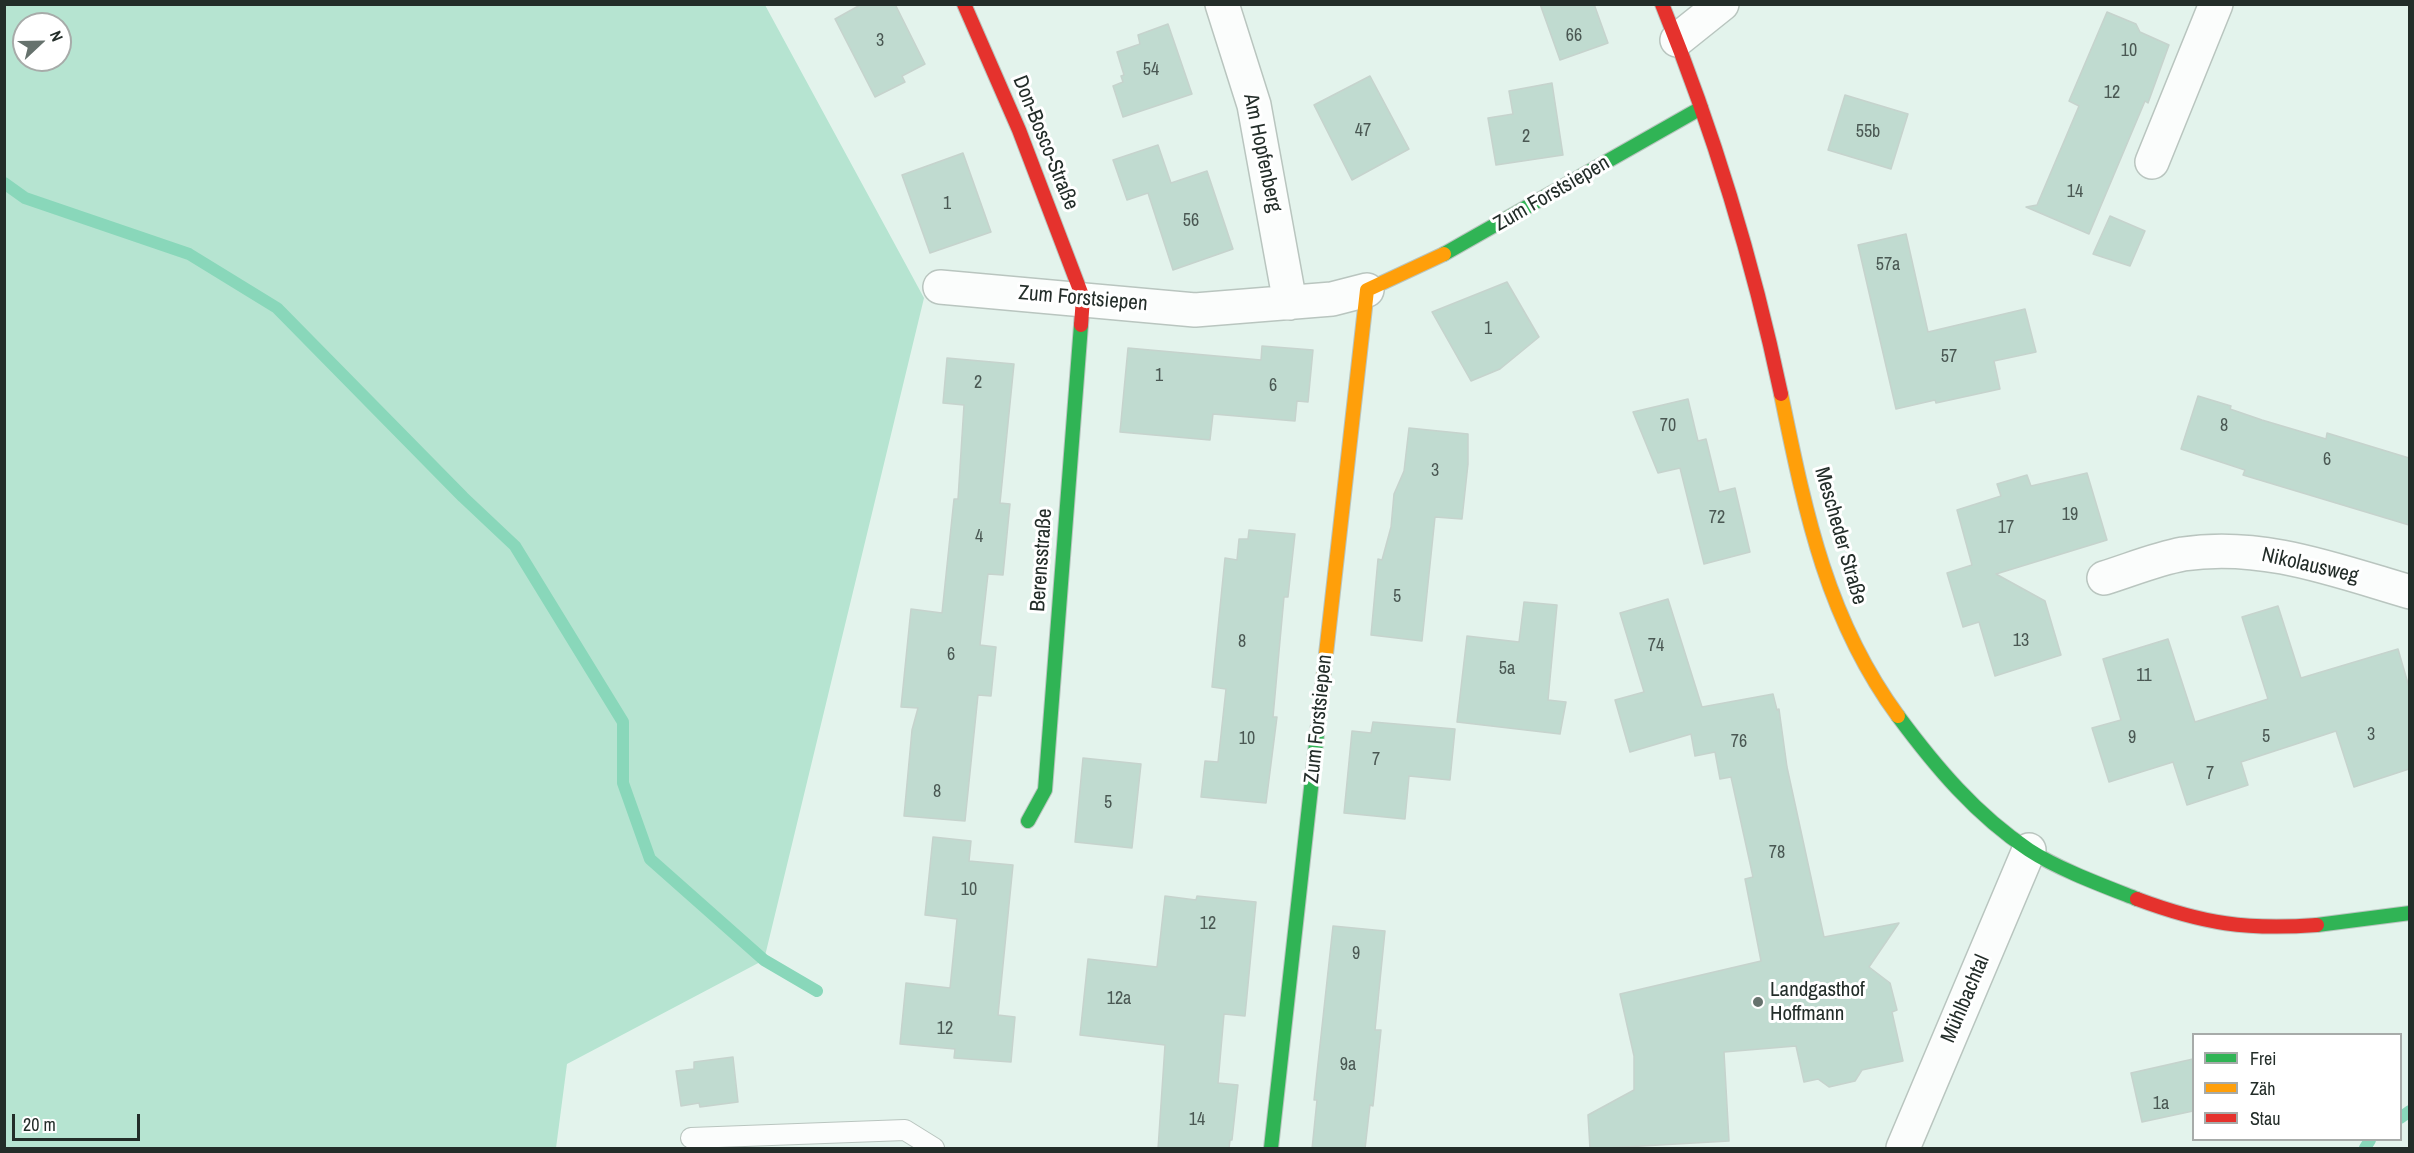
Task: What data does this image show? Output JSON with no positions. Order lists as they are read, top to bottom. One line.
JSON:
{"streets":{"street":["Don-Bosco-Straße","Am Hopfenberg","Zum Forstsiepen","Mescheder Straße","Berensstraße","Nikolausweg","Mühlbachtal"]},"crossings":[["Don-Bosco-Straße","Zum Forstsiepen"],["Don-Bosco-Straße","Berensstraße"],["Am Hopfenberg","Zum Forstsiepen"],["Zum Forstsiepen","Mescheder Straße"],["Zum Forstsiepen","Berensstraße"],["Mescheder Straße","Mühlbachtal"]],"places":["Landgasthof Hoffmann"],"house_numbers":["66","3","10","54","12","47","55b","2","14","1","56","57a","1","57","1","2","6","70","8","6","3","19","72","17","4","5","13","8","74","6","5a","11","3","5","9","10","76","7","7","8","5","78","10","12","9","12a","12","9a","1a","14"],"legend":["Frei","Zäh","Stau"],"scale_bar":"20 m","north":"right"}
